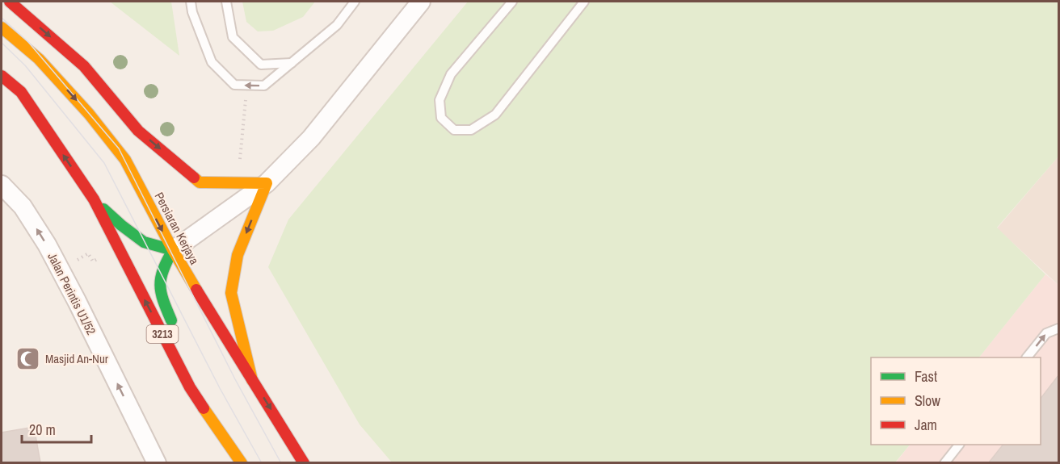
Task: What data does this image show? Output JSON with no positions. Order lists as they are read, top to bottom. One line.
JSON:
{"streets":{"main road":["Persiaran Kerjaya","3213"],"street":["Jalan Perintis U1/52"]},"one_way":["Jalan Perintis U1/52"],"places":{"mosque":["Masjid An-Nur"]},"legend":["Fast","Slow","Jam"],"scale_bar":"20 m"}
